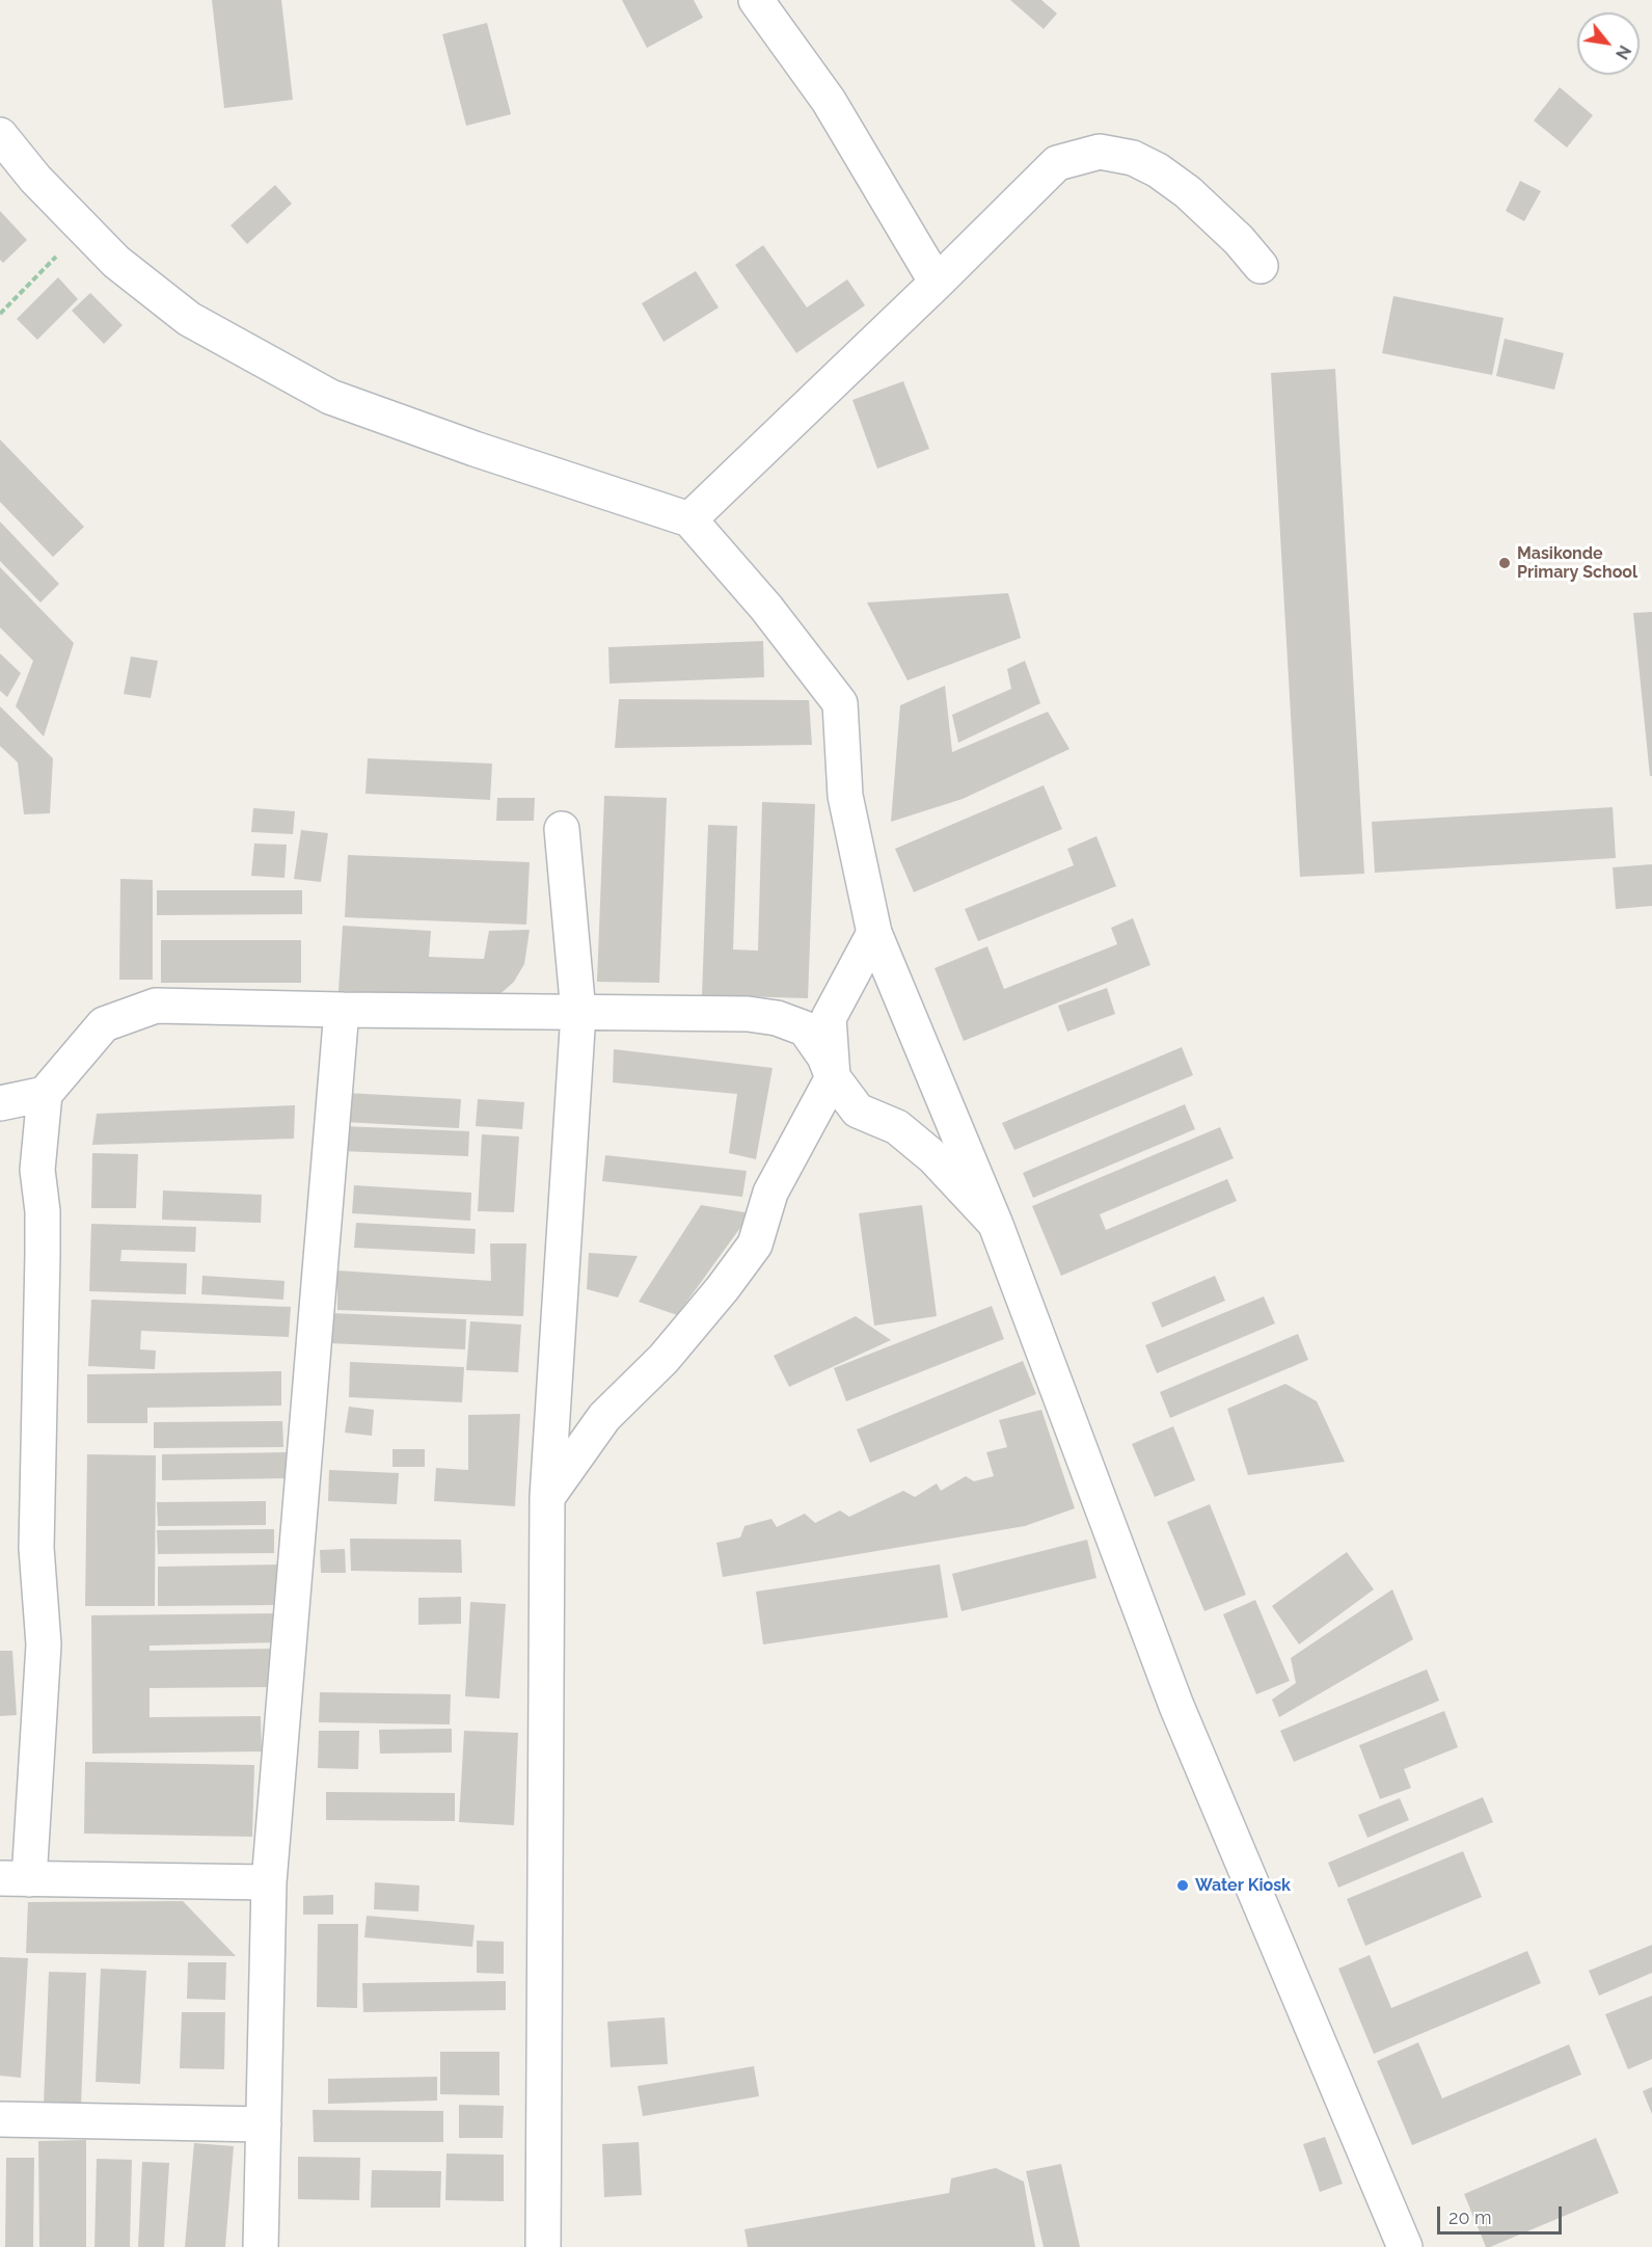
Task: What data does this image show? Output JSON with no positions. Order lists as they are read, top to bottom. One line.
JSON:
{"places":["Masikonde Primary School","Water Kiosk"],"scale_bar":"20 m","north":"bottom right"}
